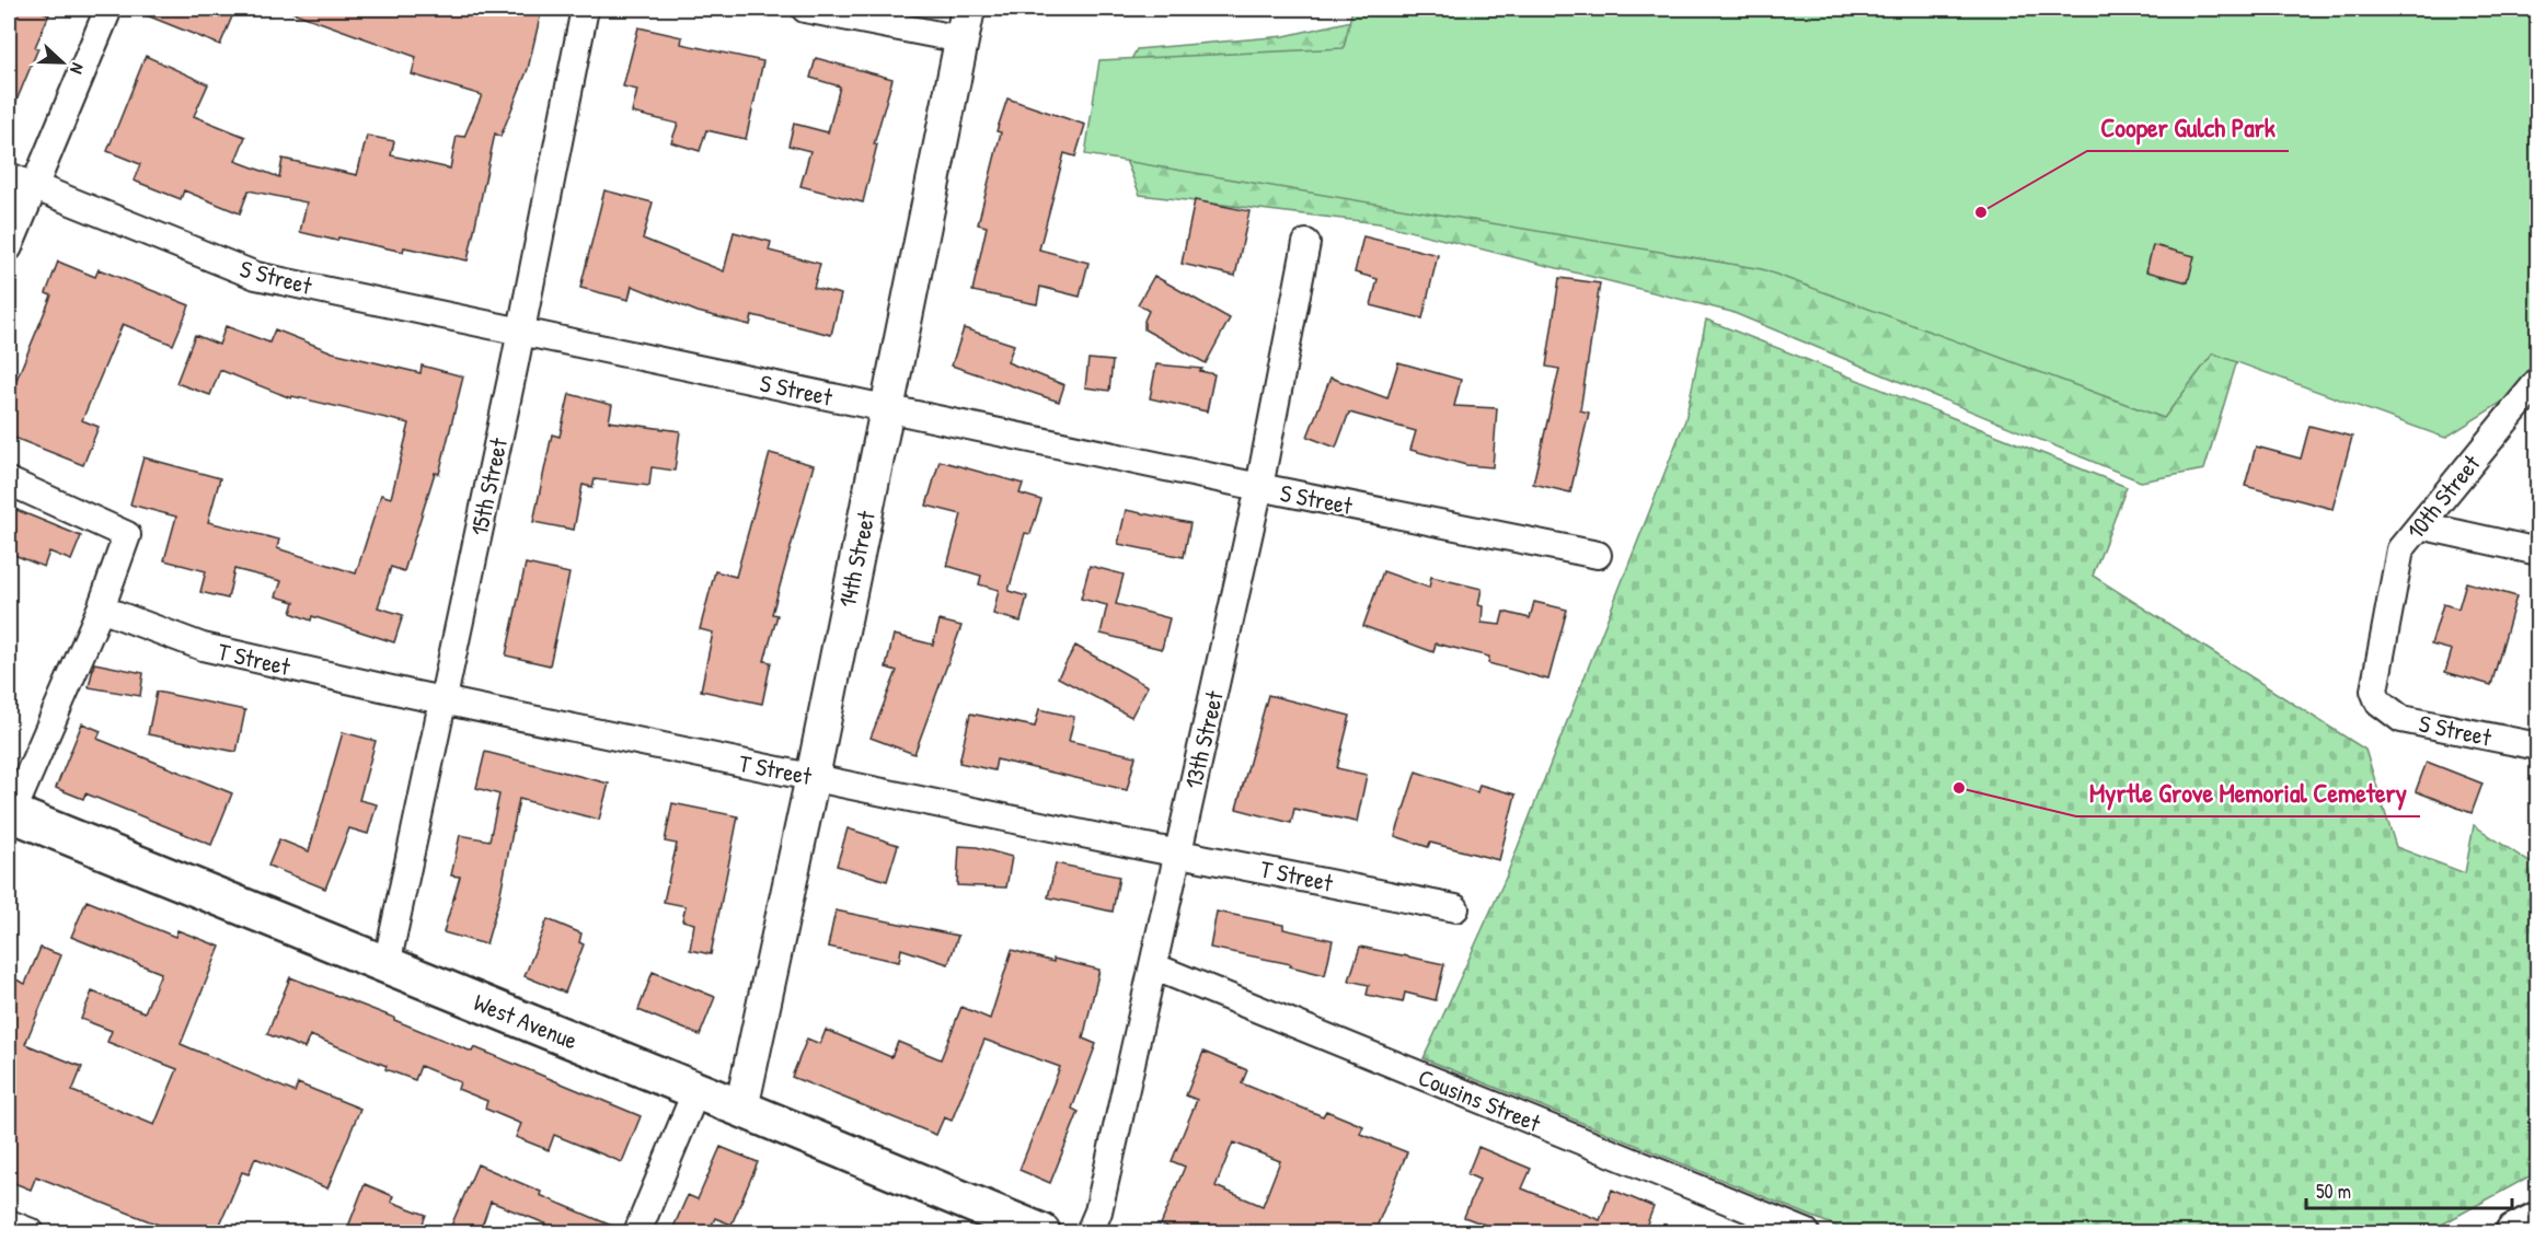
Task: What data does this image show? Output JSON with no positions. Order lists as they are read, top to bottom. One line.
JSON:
{"streets":{"main road":["West Avenue"],"street":["S Street","15th Street","10th Street","14th Street","T Street","13th Street","Cousins Street"]},"crossings":[["S Street","15th Street"],["S Street","10th Street"],["S Street","14th Street"],["S Street","13th Street"],["15th Street","T Street"],["15th Street","West Avenue"],["14th Street","T Street"],["14th Street","West Avenue"],["T Street","13th Street"],["13th Street","Cousins Street"]],"places":["Cooper Gulch Park","Myrtle Grove Memorial Cemetery"],"scale_bar":"50 m","north":"right"}
